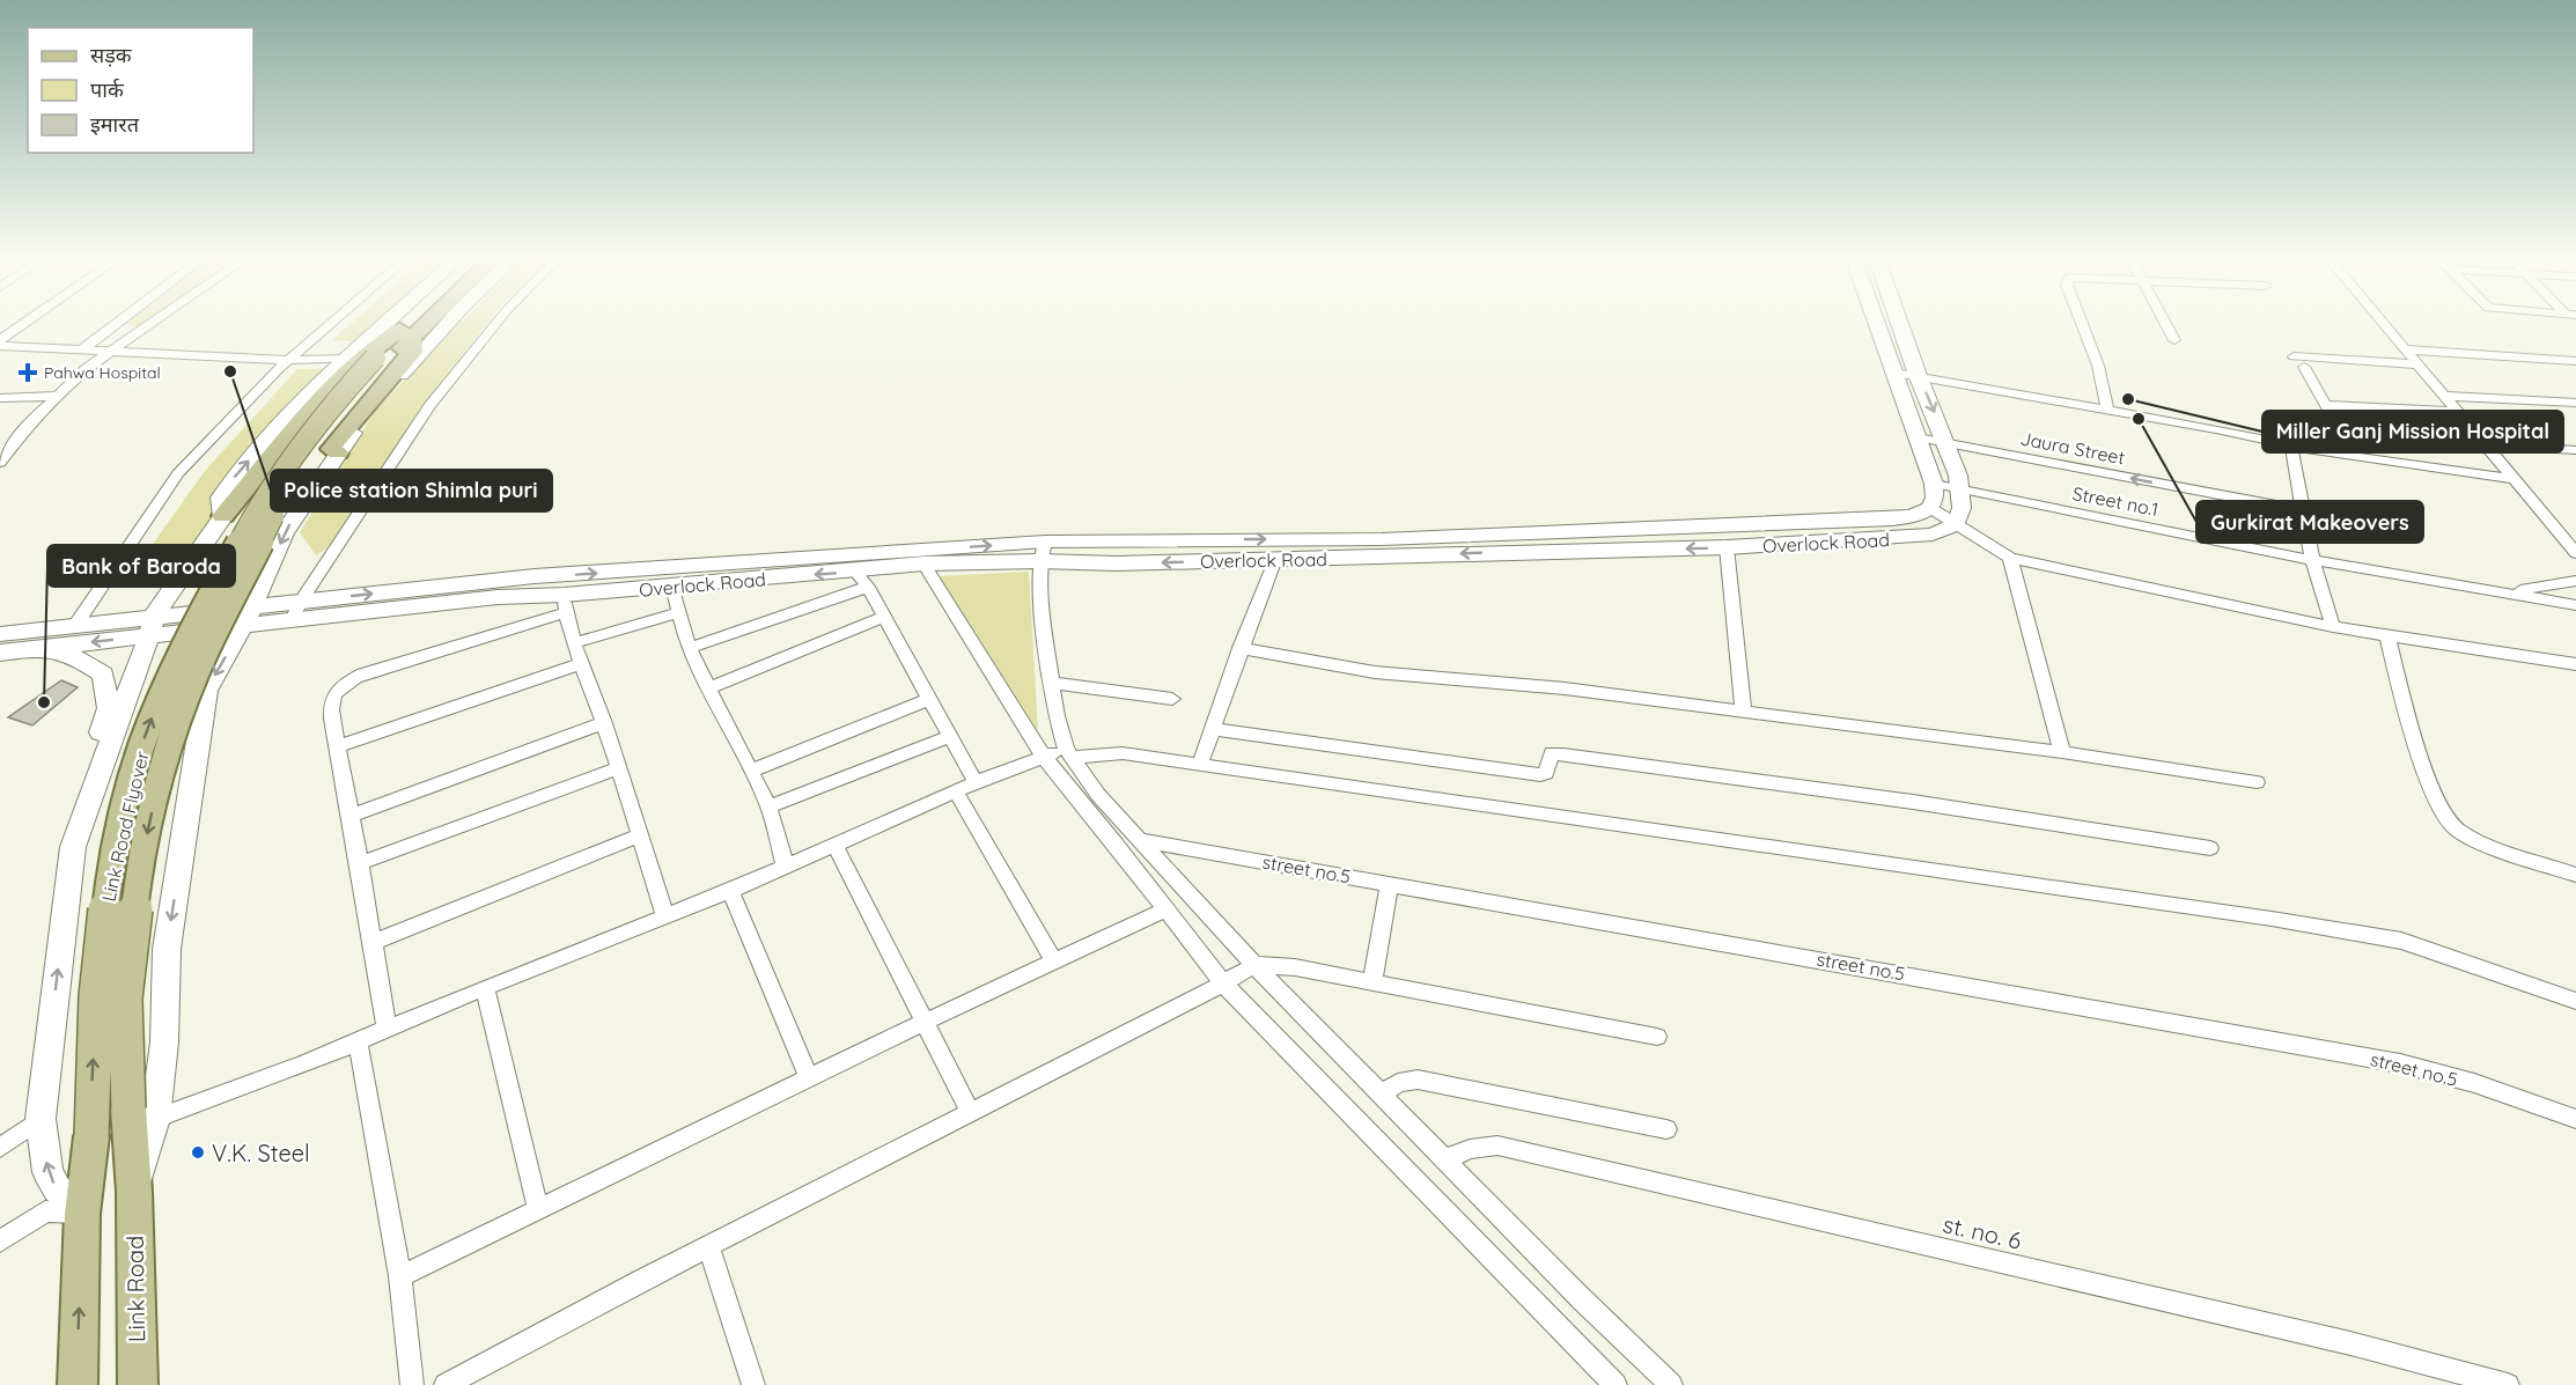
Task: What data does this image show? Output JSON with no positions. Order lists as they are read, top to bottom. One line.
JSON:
{"streets":{"main road":["Link Road Flyover","Link Road"],"street":["Jaura Street","Street no.1","Overlock Road","street no.5","st. no. 6"]},"crossings":[["Link Road Flyover","Link Road"]],"places":{"other":["Police station Shimla puri","Miller Ganj Mission Hospital","Gurkirat Makeovers","Bank of Baroda","V.K. Steel"],"health":["Pahwa Hospital"]},"legend":["सड़क","पार्क","इमारत"]}
